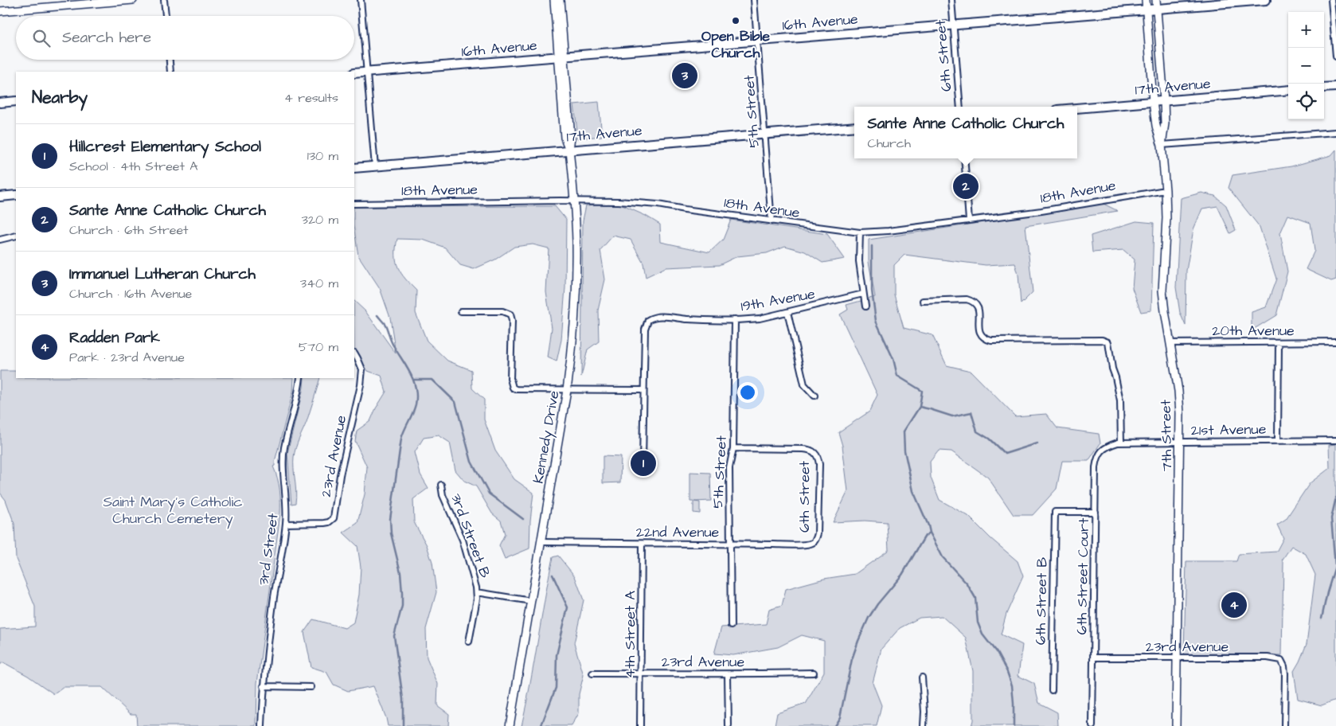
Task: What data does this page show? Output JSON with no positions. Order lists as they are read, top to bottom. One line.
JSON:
{"streets":{"main road":["16th Avenue","17th Avenue"],"street":["6th Street","5th Street","18th Avenue","19th Avenue","20th Avenue","21st Avenue","7th Street","Kennedy Drive","23rd Avenue","22nd Avenue","3rd Street B","3rd Street","6th Street Court","6th Street B","4th Street A"]},"crossings":[["16th Avenue","6th Street"],["16th Avenue","5th Street"],["16th Avenue","7th Street"],["16th Avenue","Kennedy Drive"],["6th Street","5th Street"],["6th Street","22nd Avenue"],["17th Avenue","5th Street"],["17th Avenue","7th Street"],["17th Avenue","Kennedy Drive"],["5th Street","18th Avenue"],["5th Street","19th Avenue"],["5th Street","22nd Avenue"],["18th Avenue","7th Street"],["18th Avenue","Kennedy Drive"],["20th Avenue","7th Street"],["21st Avenue","7th Street"],["21st Avenue","6th Street Court"],["7th Street","23rd Avenue"],["Kennedy Drive","22nd Avenue"],["23rd Avenue","3rd Street"],["23rd Avenue","6th Street Court"],["23rd Avenue","4th Street A"],["22nd Avenue","4th Street A"],["6th Street Court","6th Street B"]],"parks":["Saint Mary's Catholic Church Cemetery"],"places":["Open Bible Church"],"page":{"map_buttons":["+","−"],"search":"Search here","pins":["3","2","1","4"],"heading":["Nearby","4 results"],"popup":["Sante Anne Catholic Church","Church"],"list":[{"mark":"1","name":"Hillcrest Elementary School","note":"School · 4th Street A","value":"130 m"},{"mark":"2","name":"Sante Anne Catholic Church","note":"Church · 6th Street","value":"320 m"},{"mark":"3","name":"Immanuel Lutheran Church","note":"Church · 16th Avenue","value":"340 m"},{"mark":"4","name":"Radden Park","note":"Park · 23rd Avenue","value":"570 m"}]}}
